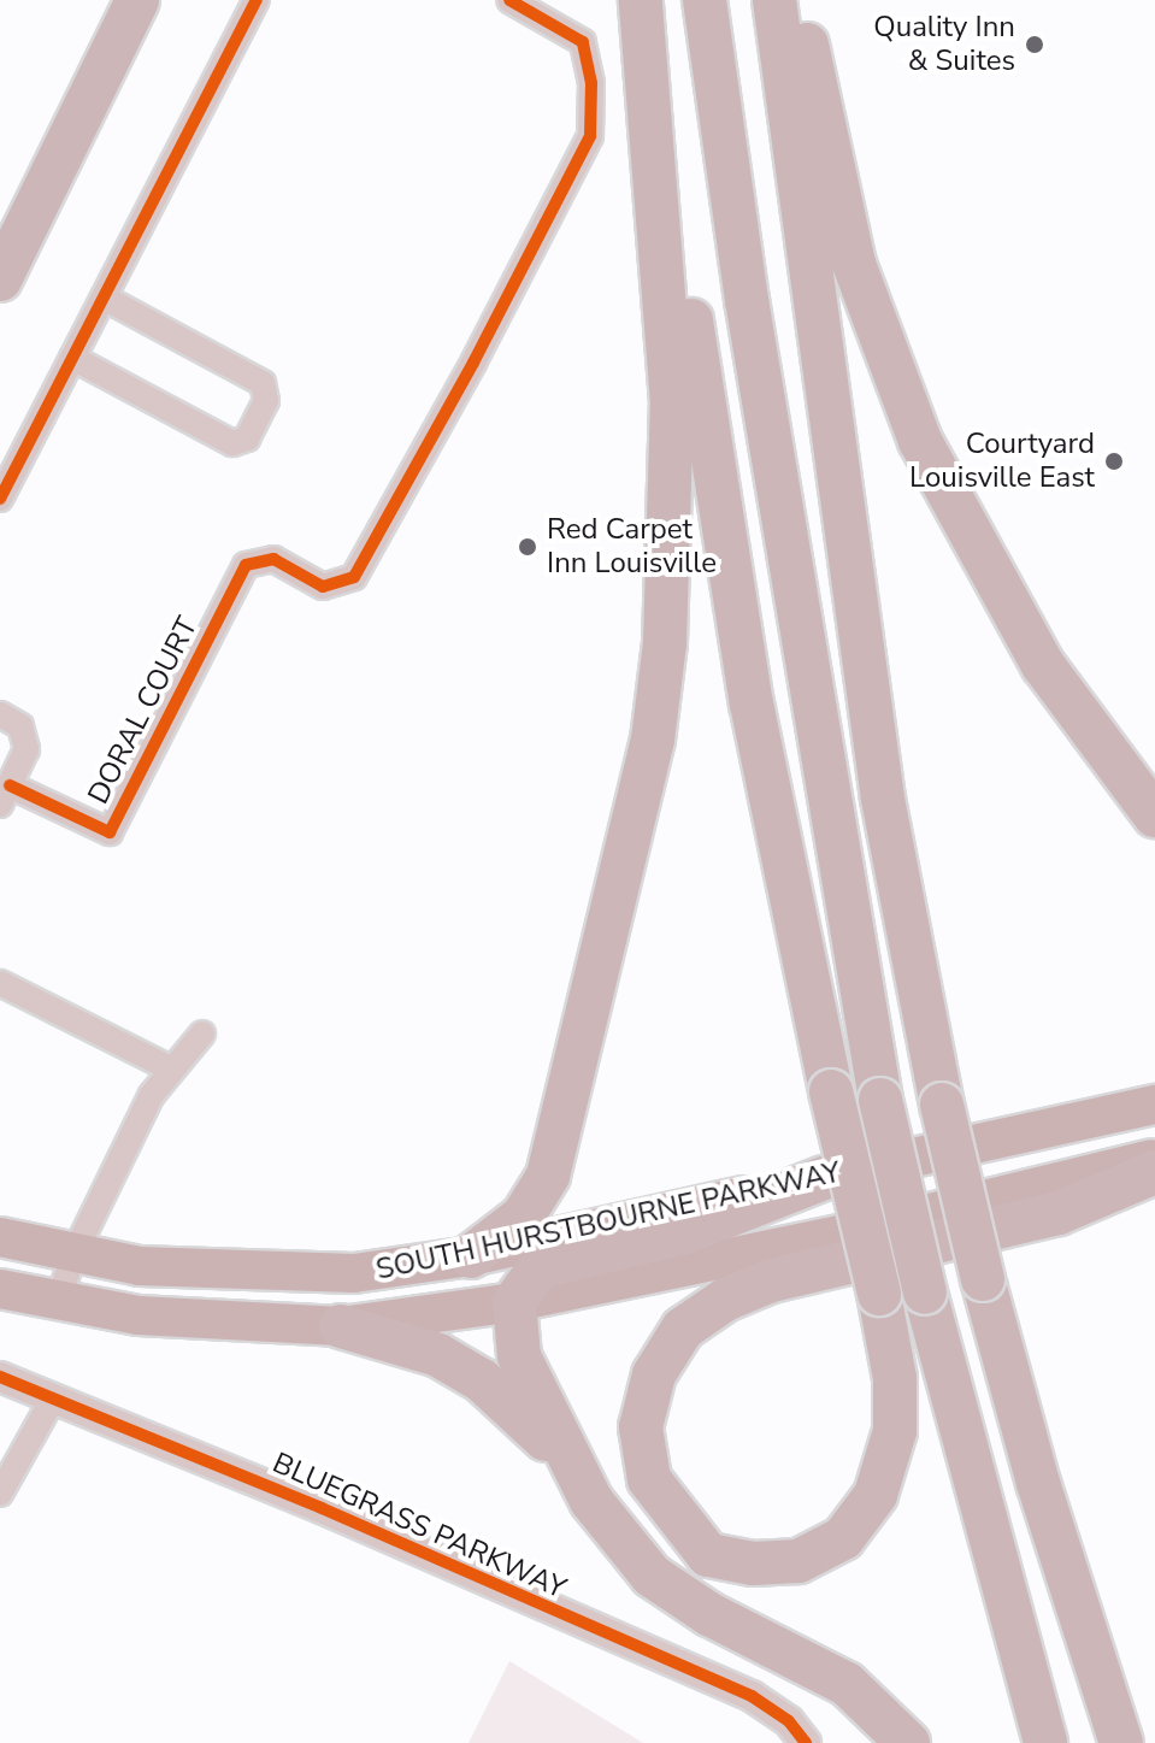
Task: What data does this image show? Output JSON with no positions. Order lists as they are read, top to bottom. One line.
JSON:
{"streets":{"main road":["SOUTH HURSTBOURNE PARKWAY"],"street":["DORAL COURT","BLUEGRASS PARKWAY"]},"places":["Quality Inn & Suites","Courtyard Louisville East","Red Carpet Inn Louisville"]}
